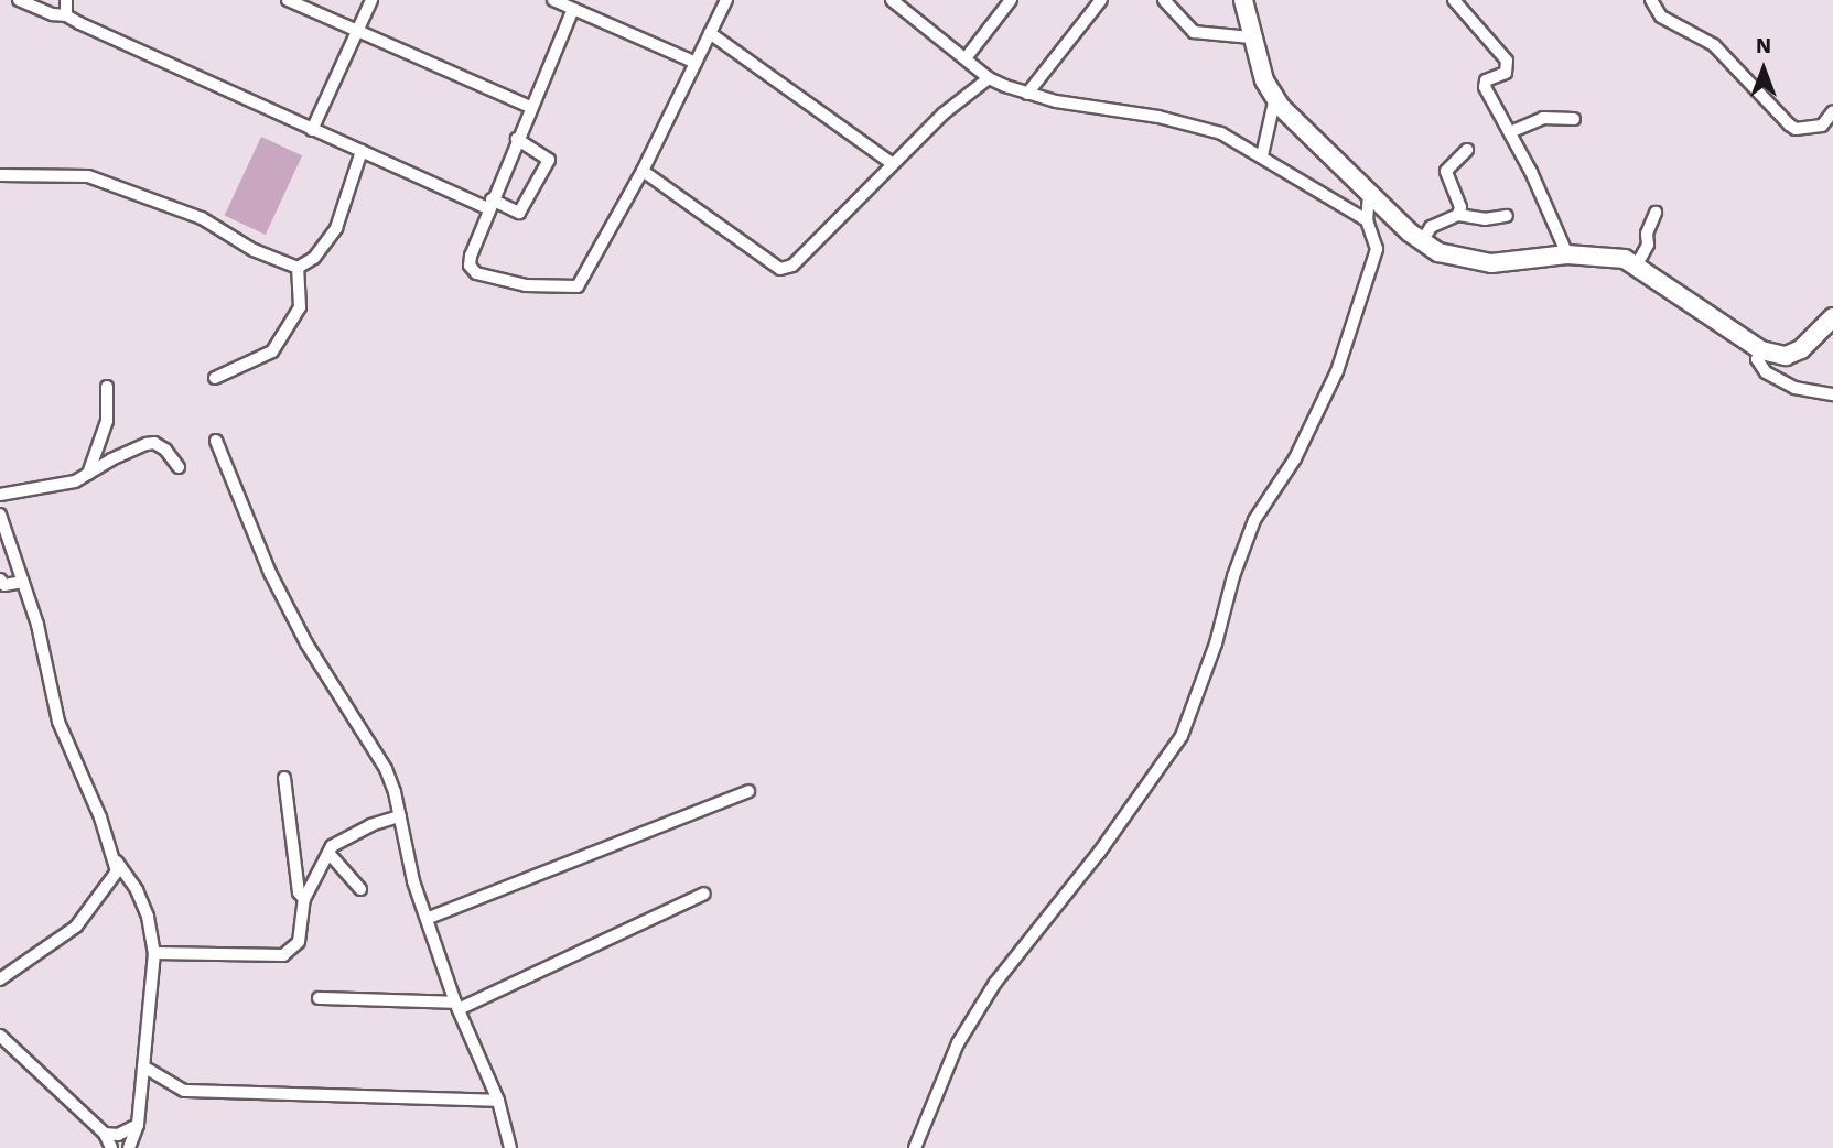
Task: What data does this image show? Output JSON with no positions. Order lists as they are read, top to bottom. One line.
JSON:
{"north":"top"}
